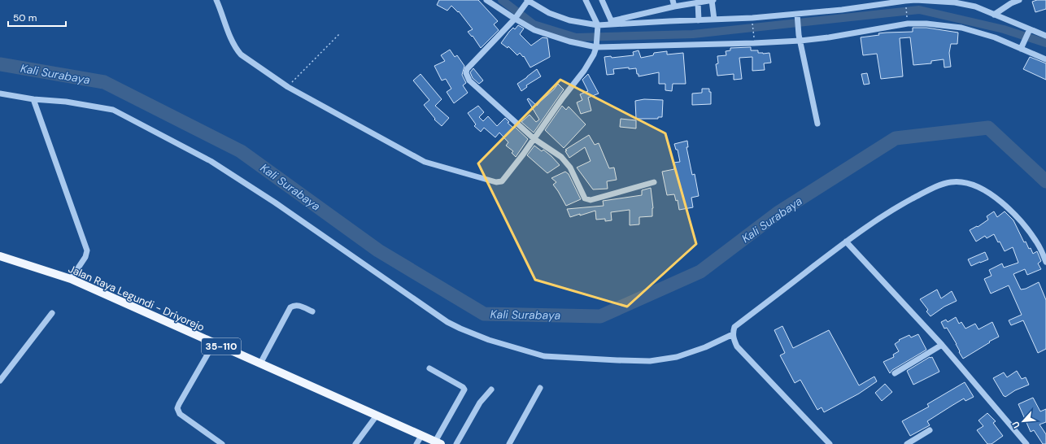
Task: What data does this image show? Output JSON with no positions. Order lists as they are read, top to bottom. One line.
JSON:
{"streets":{"main road":["Jalan Raya Legundi - Driyorejo","35-110"]},"water":["Kali Surabaya"],"scale_bar":"50 m","north":"bottom left"}
